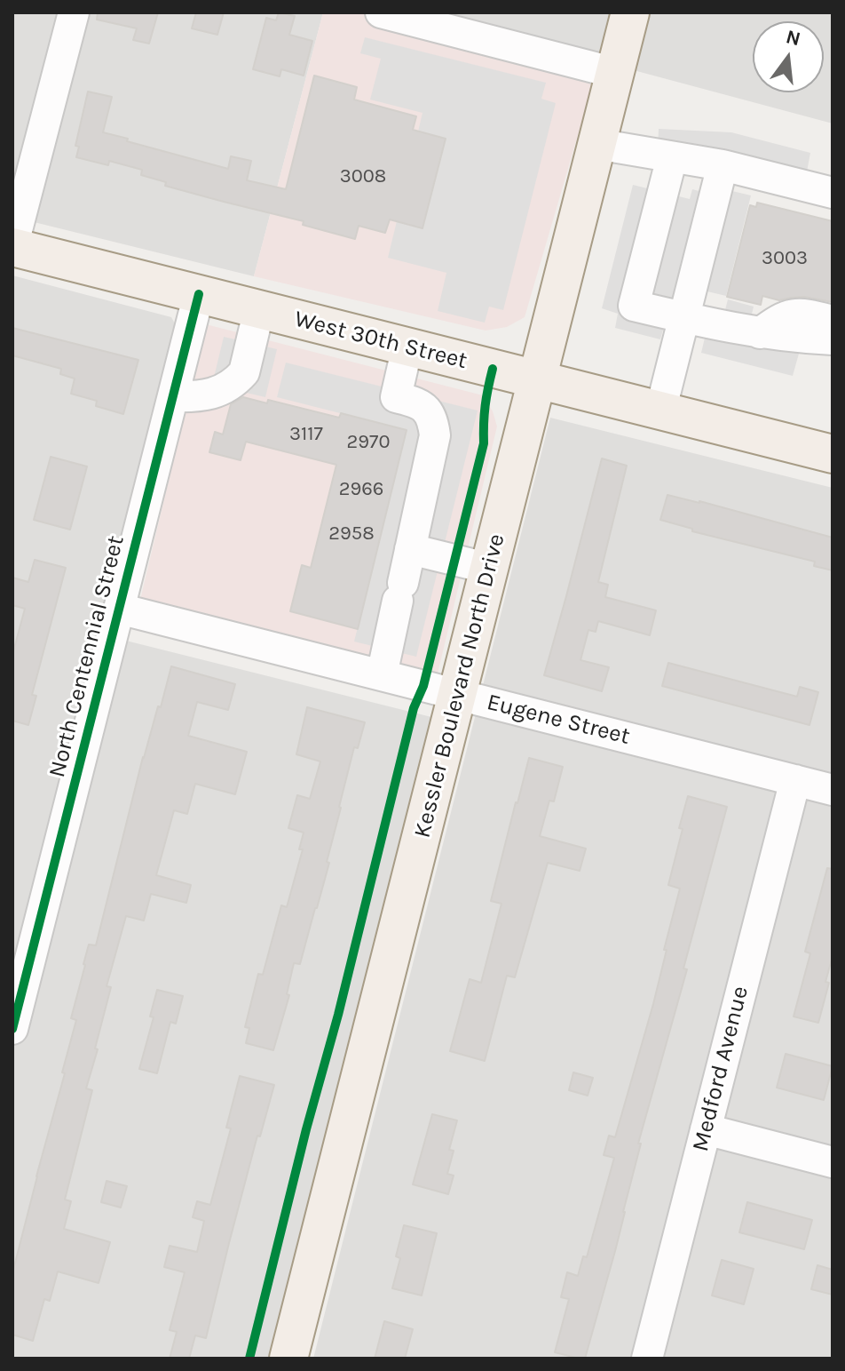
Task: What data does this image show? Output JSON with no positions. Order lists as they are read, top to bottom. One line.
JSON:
{"streets":{"main road":["West 30th Street","Kessler Boulevard North Drive"],"street":["North Centennial Street","Eugene Street","Medford Avenue"]},"crossings":[["West 30th Street","North Centennial Street"],["West 30th Street","Kessler Boulevard North Drive"],["North Centennial Street","Eugene Street"],["Kessler Boulevard North Drive","Eugene Street"],["Eugene Street","Medford Avenue"]],"house_numbers":["3008","3003","3117","2970","2966","2958"],"north":"top"}
